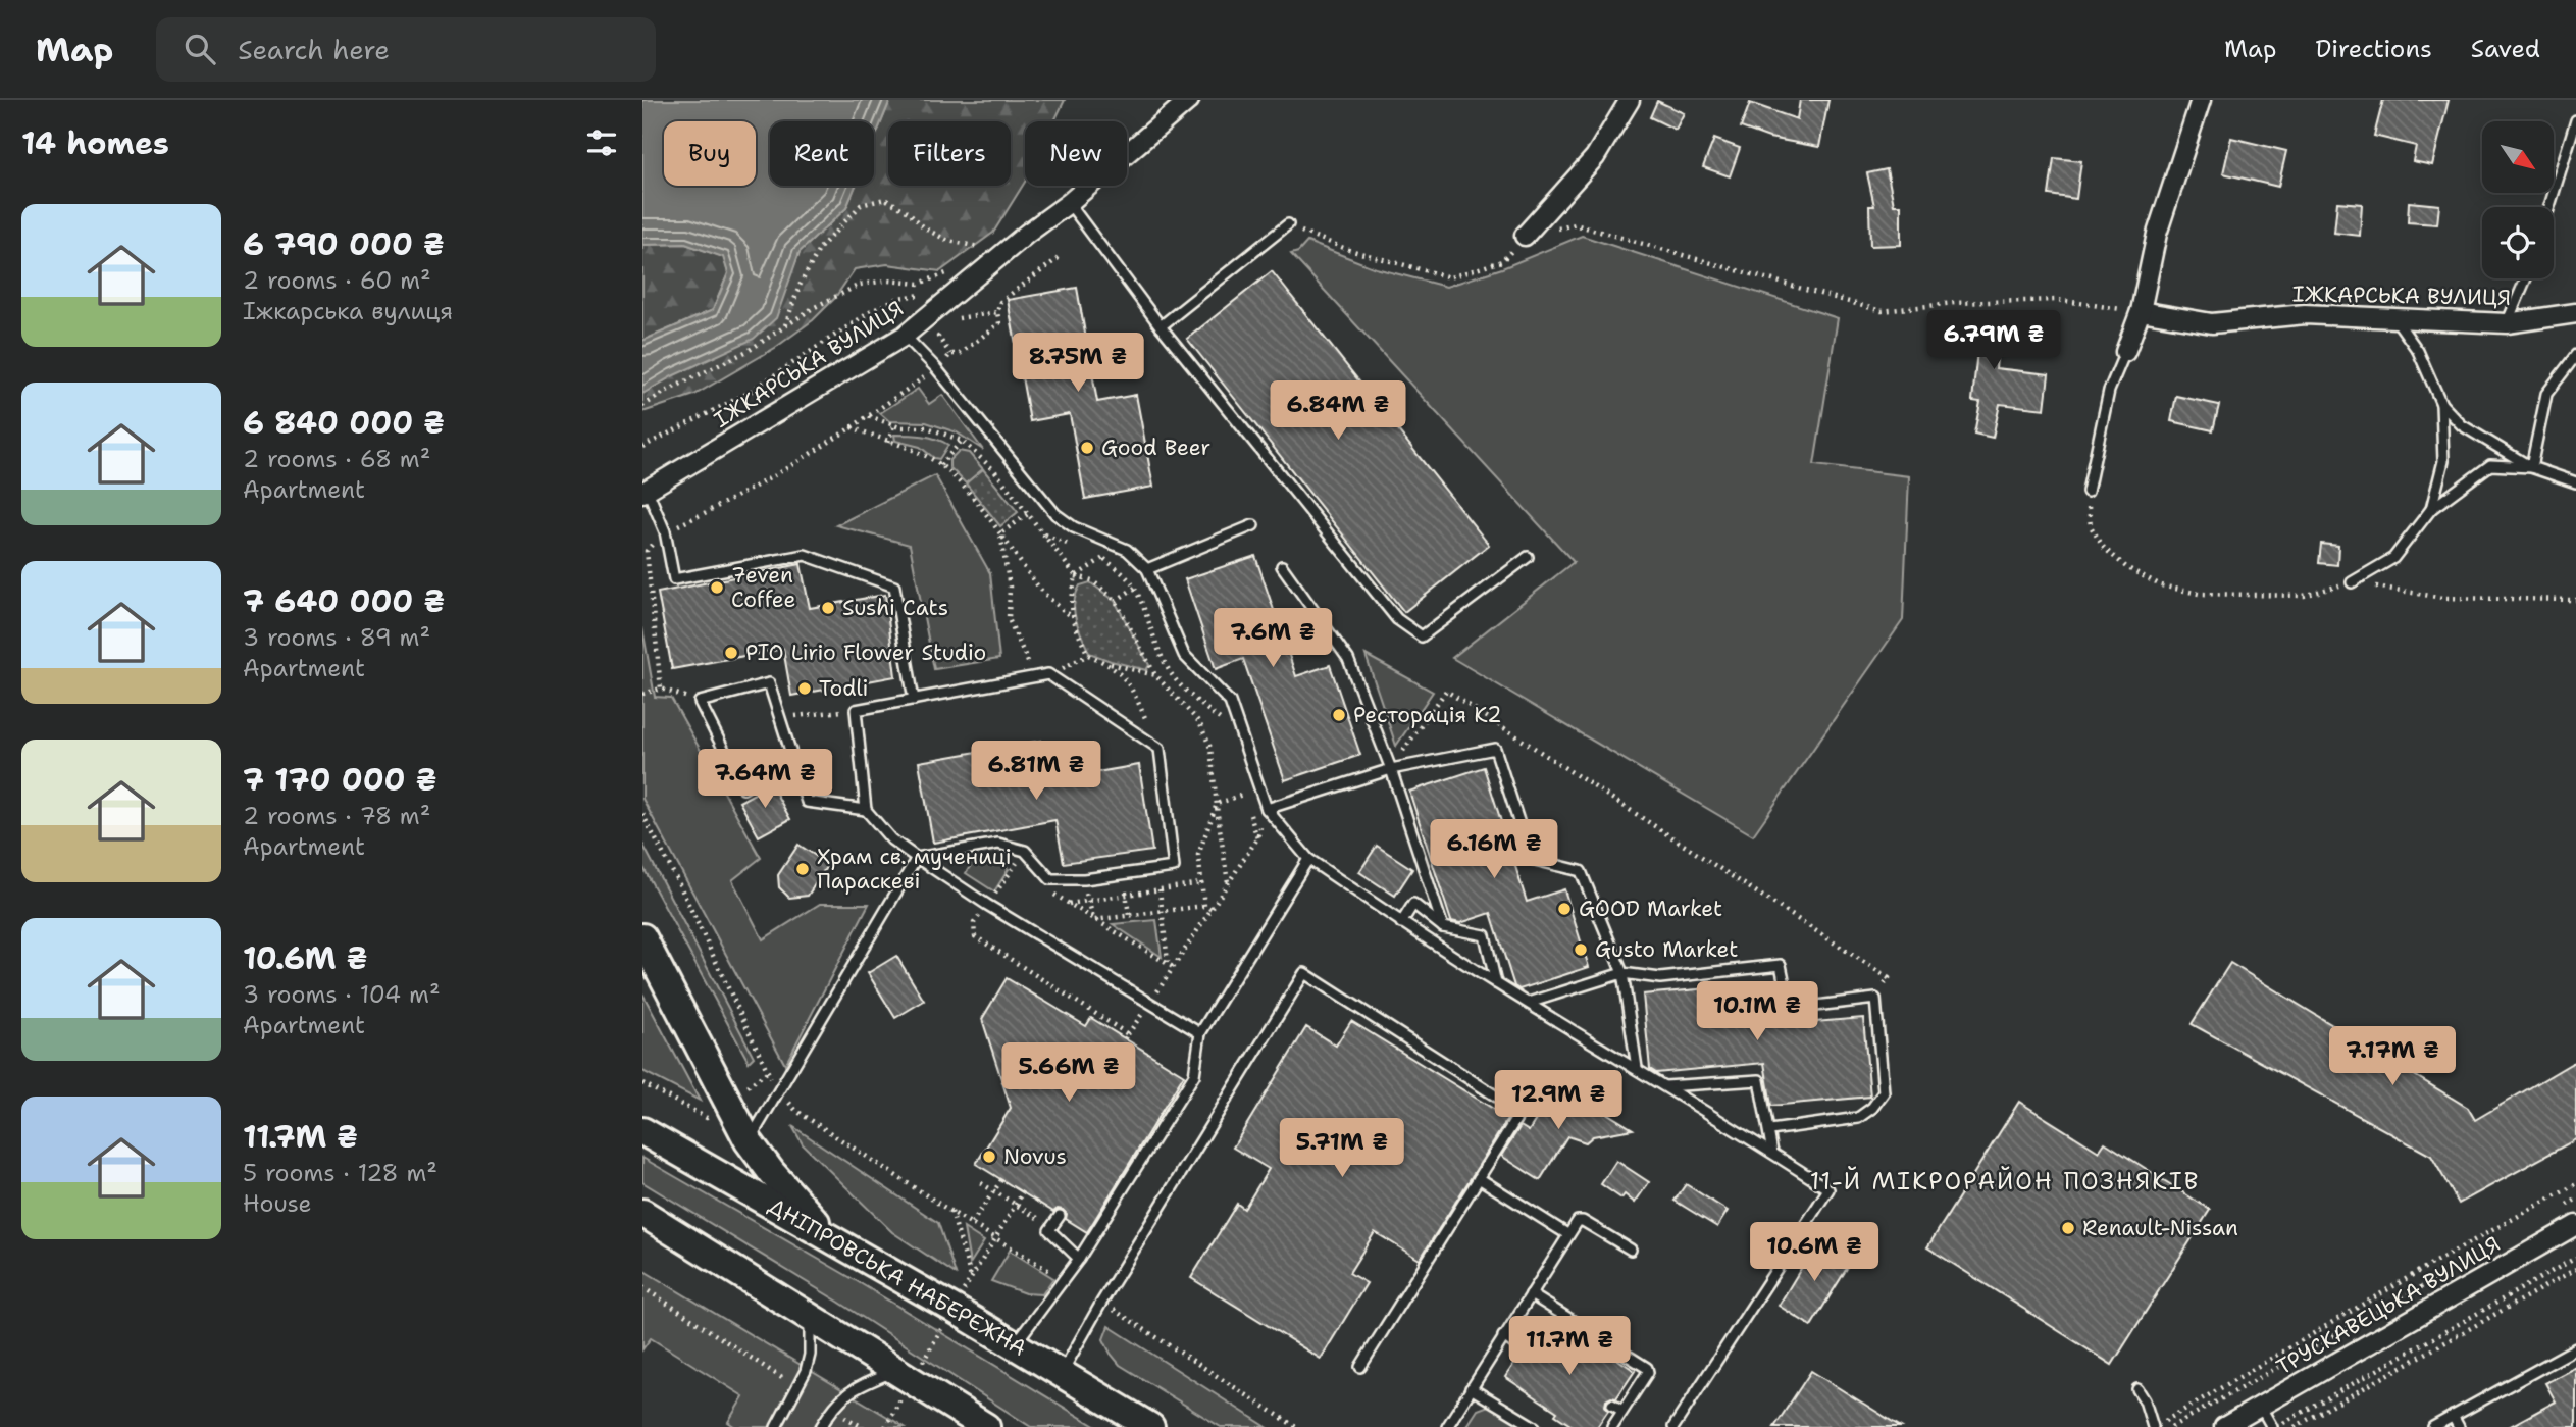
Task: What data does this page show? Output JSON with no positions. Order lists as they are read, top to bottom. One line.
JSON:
{"streets":{"main road":["ДНІПРОВСЬКА НАБЕРЕЖНА"],"street":["ІЖКАРСЬКА ВУЛИЦЯ","ТРУСКАВЕЦЬКА ВУЛИЦЯ"]},"districts":["11-Й МІКРОРАЙОН ПОЗНЯКІВ"],"places":["Good Beer","7even Coffee","Sushi Cats","PIO Lirio Flower Studio","Todli","Ресторація K2","Храм св. мучениці Параскеві","GOOD Market","Gusto Market","Novus","Renault-Nissan"],"north":"bottom right","page":{"header":"Map","search":"Search here","nav":["Map","Directions","Saved"],"heading":"14 homes","chip":["Buy","Rent","Filters","New"],"list":[{"name":"6 790 000 ₴","note":"2 rooms · 60 m² · Іжкарська вулиця"},{"name":"6 840 000 ₴","note":"2 rooms · 68 m² · Apartment"},{"name":"7 640 000 ₴","note":"3 rooms · 89 m² · Apartment"},{"name":"7 170 000 ₴","note":"2 rooms · 78 m² · Apartment"},{"name":"10.6M ₴","note":"3 rooms · 104 m² · Apartment"},{"name":"11.7M ₴","note":"5 rooms · 128 m² · House"}],"price":["6.79M ₴","8.75M ₴","6.84M ₴","7.6M ₴","6.81M ₴","7.64M ₴","6.16M ₴","10.1M ₴","7.17M ₴","5.66M ₴","12.9M ₴","5.71M ₴","10.6M ₴","11.7M ₴"]}}
